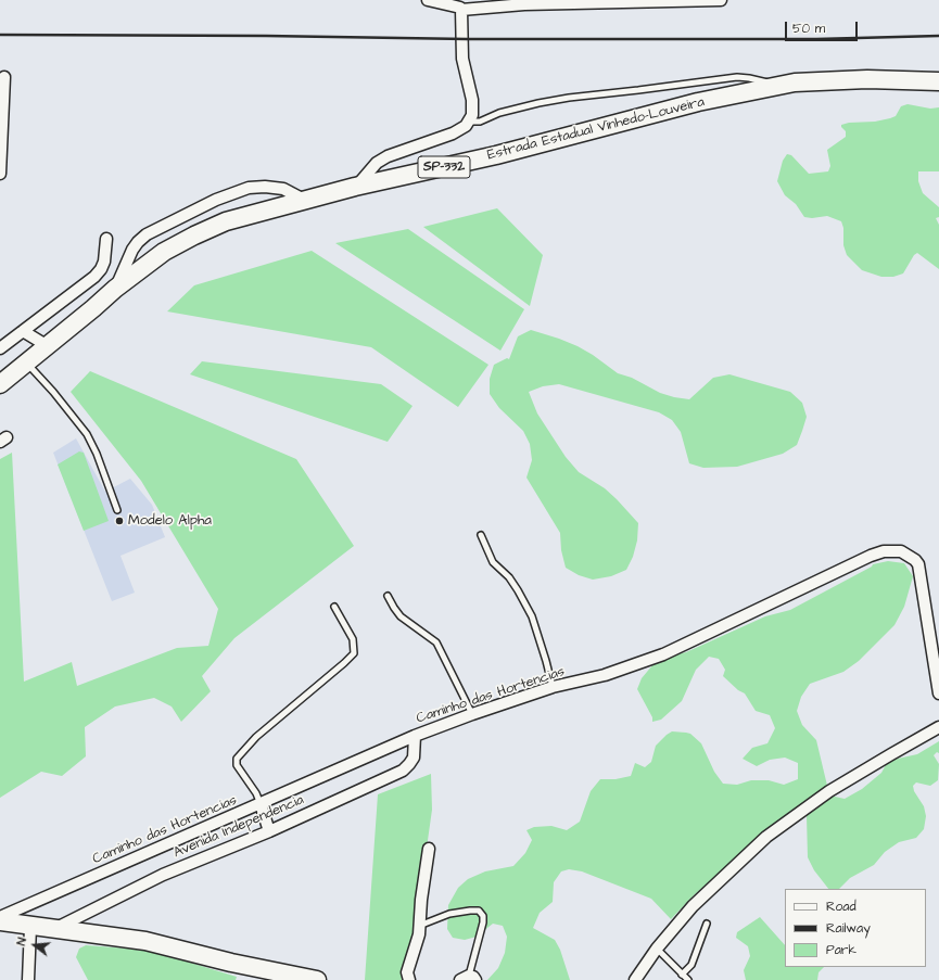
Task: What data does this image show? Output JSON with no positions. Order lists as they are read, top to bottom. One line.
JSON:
{"streets":{"main road":["Estrada Estadual Vinhedo-Louveira","SP-332"],"street":["Caminho das Hortencias","Avenida Independencia"]},"crossings":[["Caminho das Hortencias","Avenida Independencia"]],"places":["Modelo Alpha"],"legend":["Road","Railway","Park"],"scale_bar":"50 m","north":"left"}
